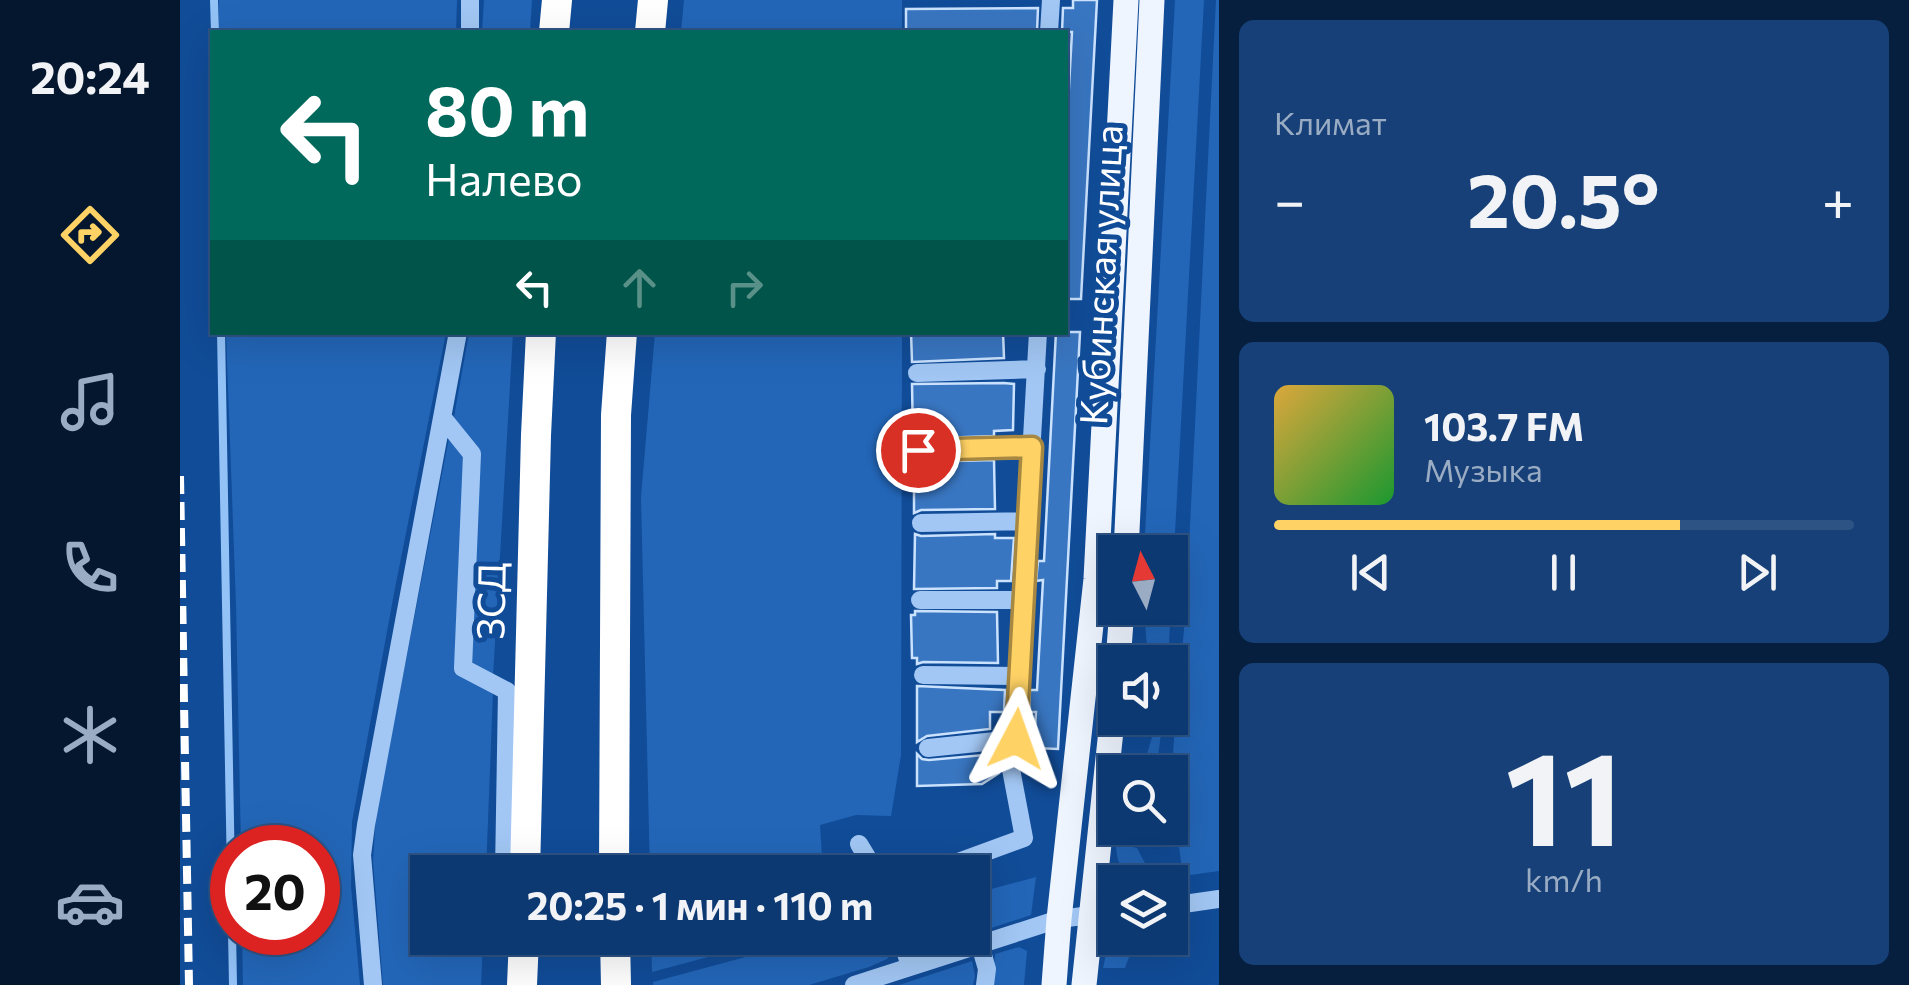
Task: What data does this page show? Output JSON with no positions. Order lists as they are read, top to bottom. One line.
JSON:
{"streets":{"highway":["ЗСД"],"main road":["Кубинская улица"]},"north":"top","page":{"tabs":"20:24","tile":["Климат",["11","km/h"]],"turn":["80 m","Налево"],"heat":["−","20.5°","+"],"song":["103.7 FM","Музыка"],"limit":"20","trip":"20:25 · 1 мин · 110 m"}}
